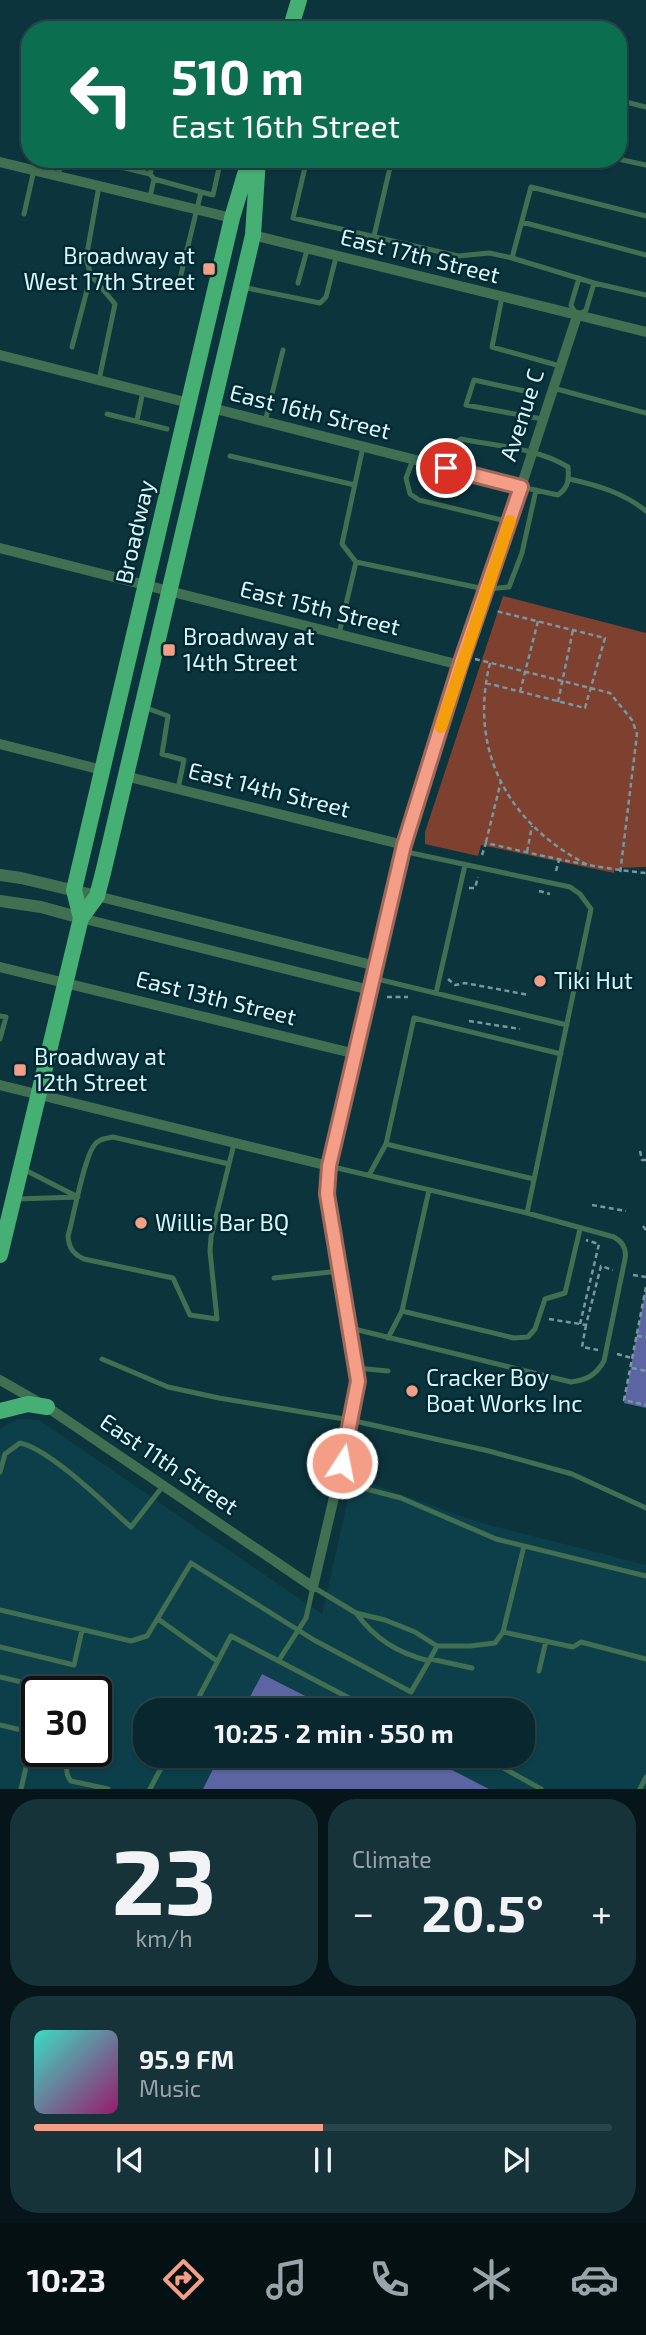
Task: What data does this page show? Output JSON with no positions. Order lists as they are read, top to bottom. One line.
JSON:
{"streets":{"main road":["Broadway"],"street":["East 17th Street","East 16th Street","Avenue C","East 15th Street","East 14th Street","East 13th Street","East 11th Street"]},"crossings":[["East 17th Street","Avenue C"],["East 17th Street","Broadway"],["East 16th Street","Avenue C"],["East 16th Street","Broadway"],["Avenue C","East 15th Street"],["Avenue C","East 14th Street"],["Avenue C","East 13th Street"],["Avenue C","East 11th Street"],["Broadway","East 15th Street"],["Broadway","East 14th Street"],["Broadway","East 13th Street"]],"places":{"transit":["Broadway at West 17th Street","Broadway at 14th Street","Broadway at 12th Street"],"other":["Tiki Hut","Willis Bar BQ","Cracker Boy Boat Works Inc"]},"page":{"turn":["510 m","East 16th Street"],"limit":"30","trip":"10:25 · 2 min · 550 m","tile":[["23","km/h"],"Climate"],"heat":["−","20.5°","+"],"song":["95.9 FM","Music"],"tabs":"10:23"}}
